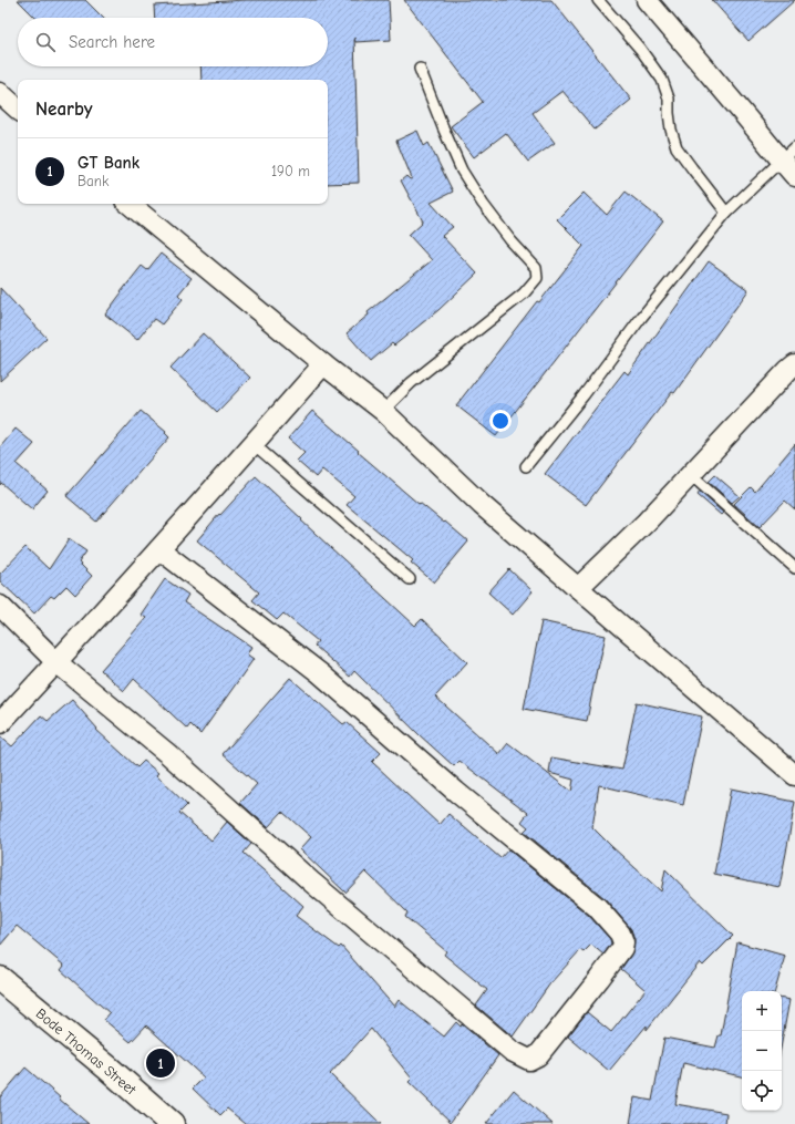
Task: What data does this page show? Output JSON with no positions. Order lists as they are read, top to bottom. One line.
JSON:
{"streets":{"main road":["Bode Thomas Street"]},"page":{"search":"Search here","heading":"Nearby","list":[{"mark":"1","name":"GT Bank","note":"Bank","value":"190 m"}],"map_buttons":["+","−"],"pins":"1"}}
